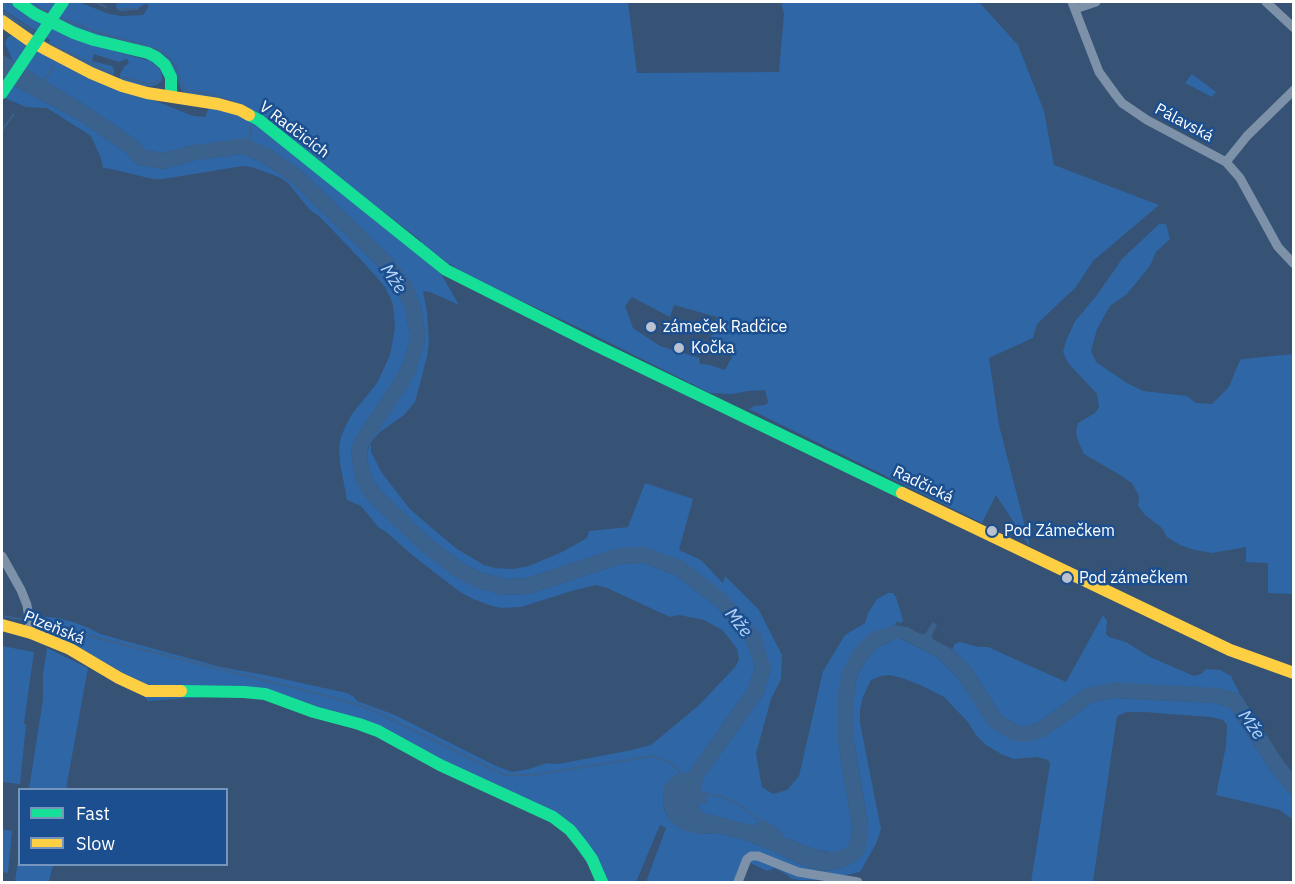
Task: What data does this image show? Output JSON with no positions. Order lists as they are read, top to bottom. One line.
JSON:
{"streets":{"street":["Pálavská","V Radčicích","Radčická","Plzeňská"]},"crossings":[["V Radčicích","Radčická"]],"water":["Mže"],"places":["zámeček Radčice","Kočka","Pod Zámečkem","Pod zámečkem"],"legend":["Fast","Slow"]}
